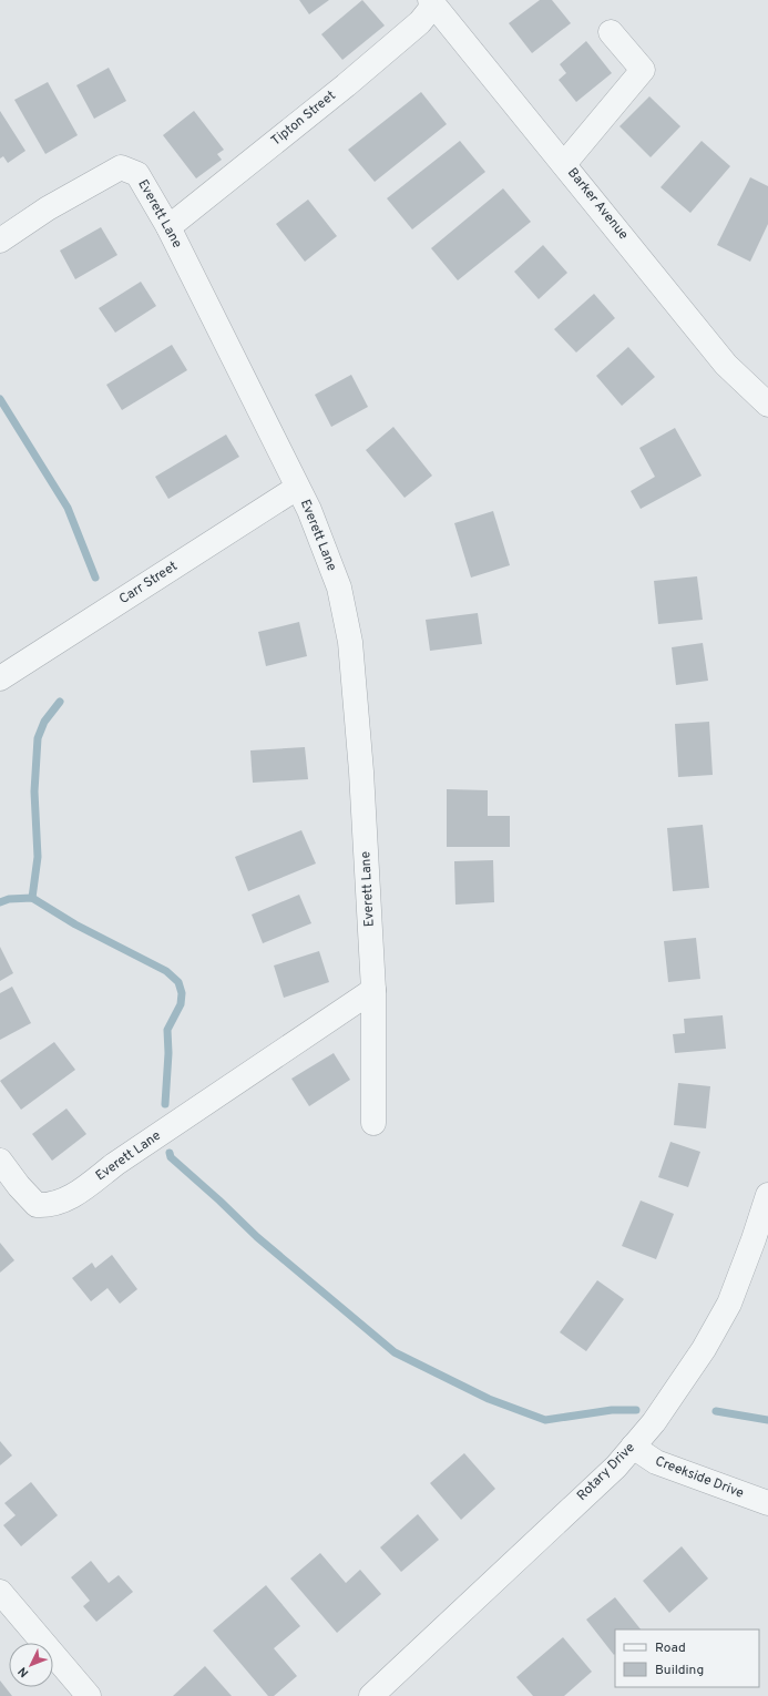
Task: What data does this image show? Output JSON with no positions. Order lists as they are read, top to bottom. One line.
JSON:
{"streets":{"street":["Tipton Street","Barker Avenue","Everett Lane","Carr Street","Rotary Drive","Creekside Drive"]},"crossings":[["Tipton Street","Barker Avenue"],["Tipton Street","Everett Lane"],["Everett Lane","Carr Street"],["Rotary Drive","Creekside Drive"]],"legend":["Road","Building"],"north":"bottom left"}
